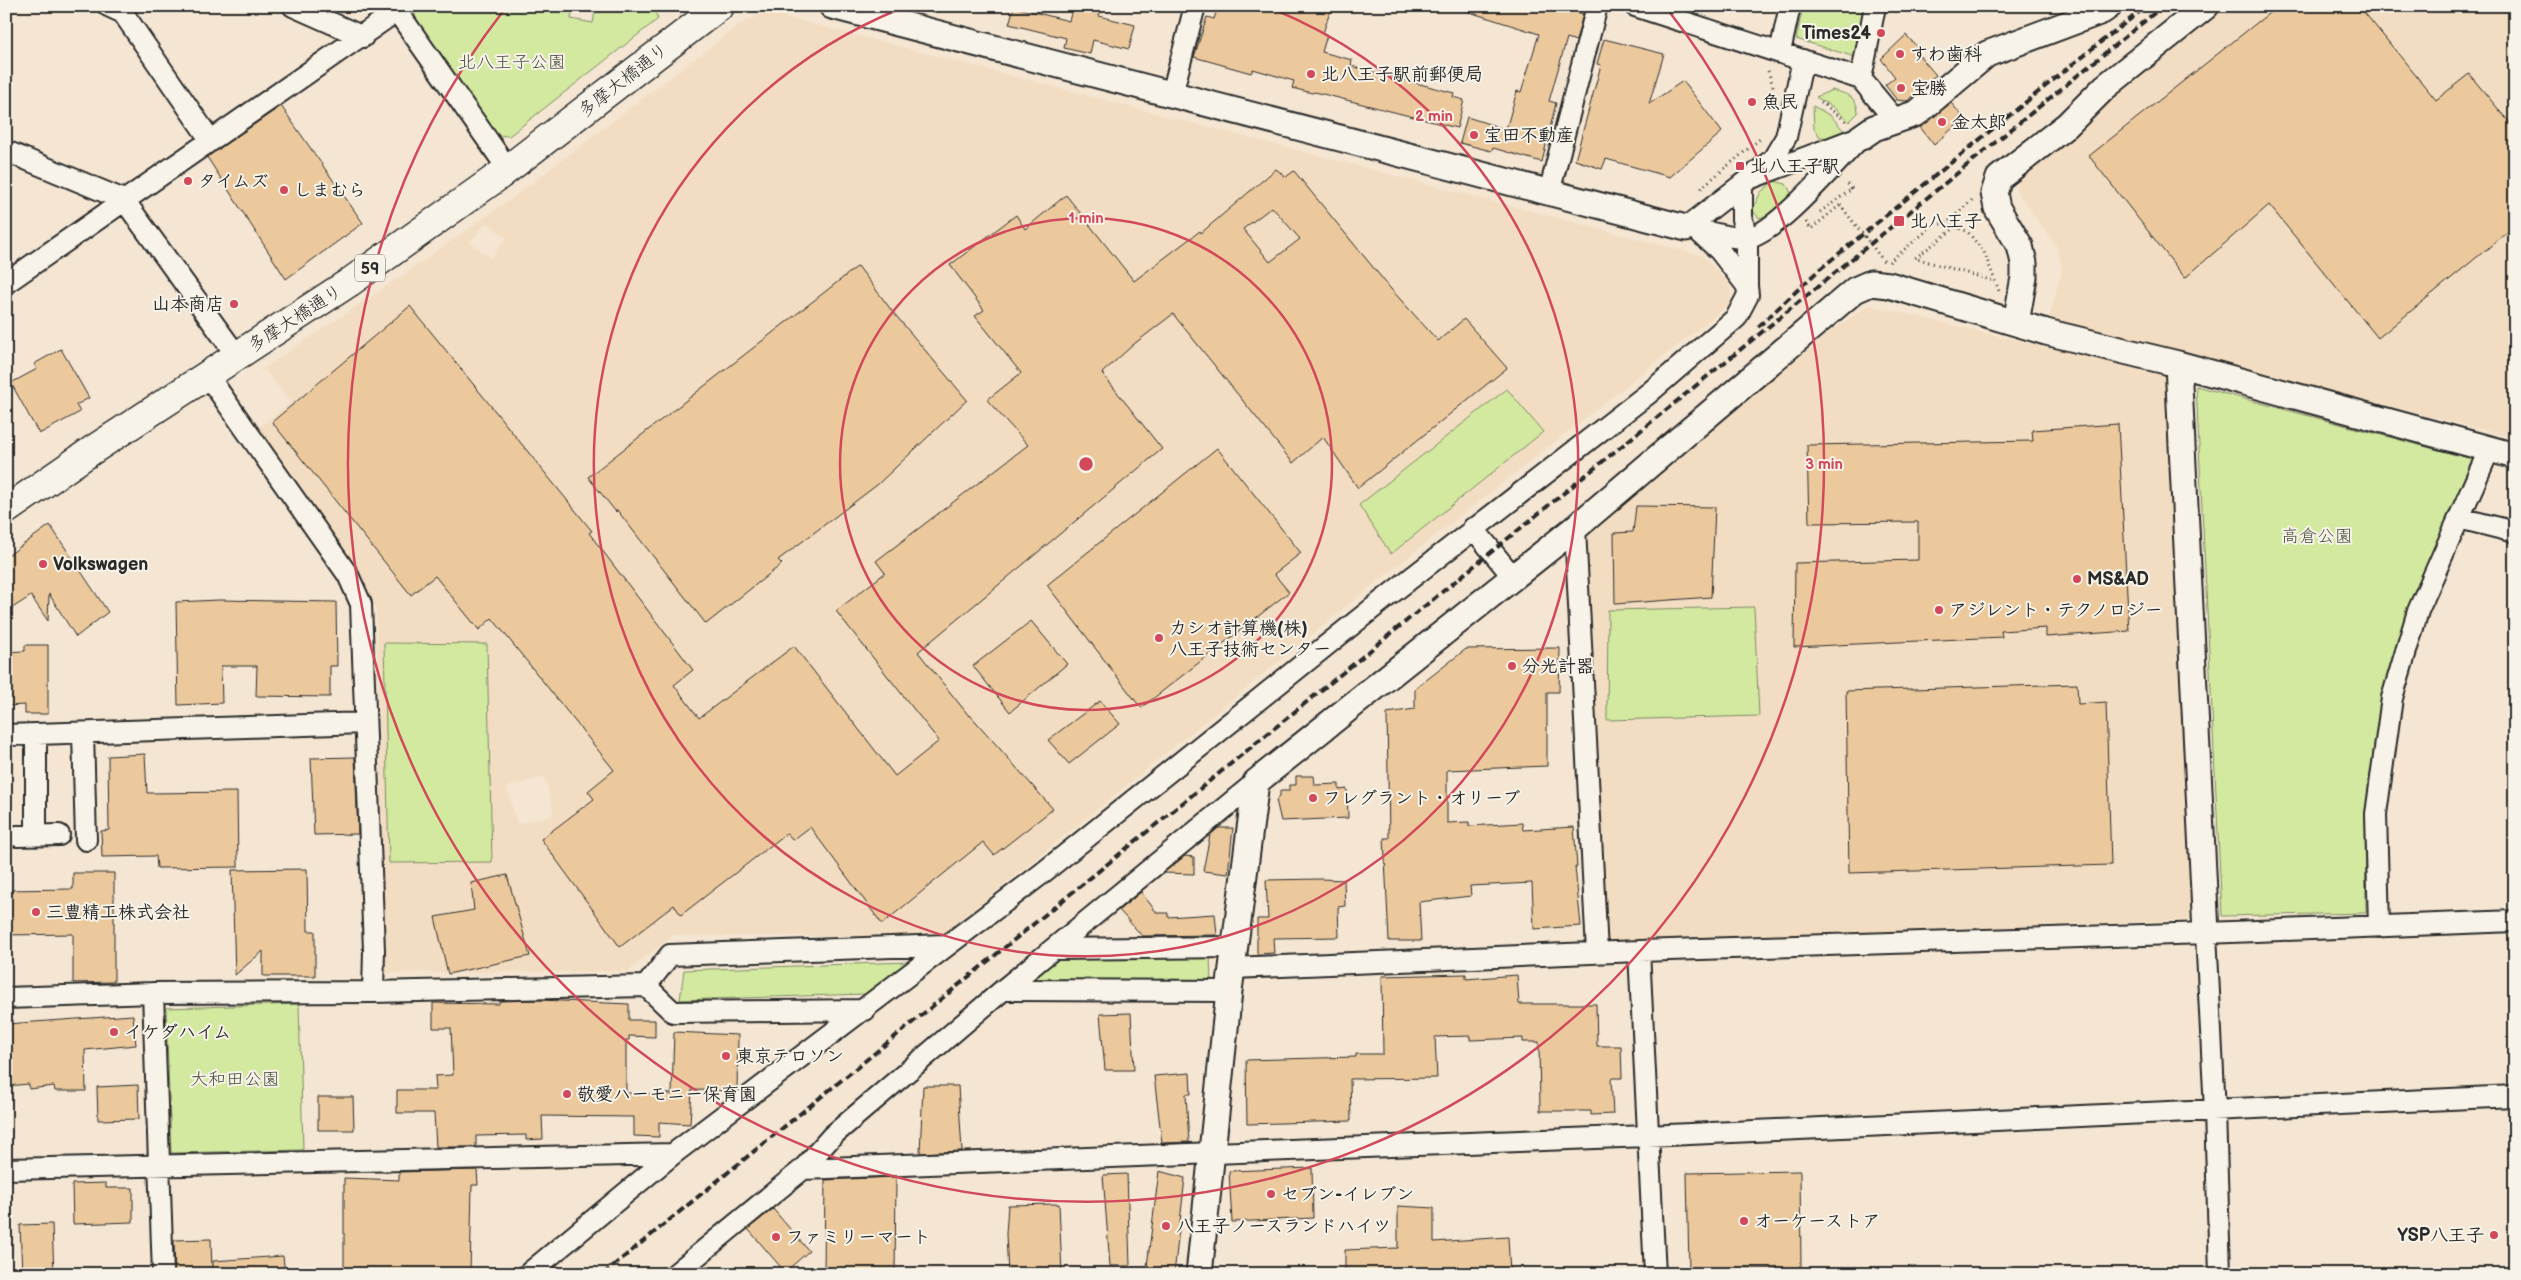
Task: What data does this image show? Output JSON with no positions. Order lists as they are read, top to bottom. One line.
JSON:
{"streets":{"main road":["多摩大橋通り","59"]},"parks":["北八王子公園","高倉公園","大和田公園"],"places":{"other":["Times24","すわ歯科","北八王子駅前郵便局","宝勝","魚民","金太郎","宝田不動産","タイムズ","しまむら","山本商店","Volkswagen","MS&AD","アジレント・テクノロジー","カシオ計算機(株) 八王子技術センター","分光計器","フレグラント・オリーブ","三豊精工株式会社","イケダハイム","東京テロソン","敬愛ハーモニー保育園","セブン-イレブン","オーケーストア","八王子ノースランドハイツ","YSP八王子","ファミリーマート"],"transit":["北八王子駅","北八王子"]},"rings":["2 min","1 min","3 min"]}
